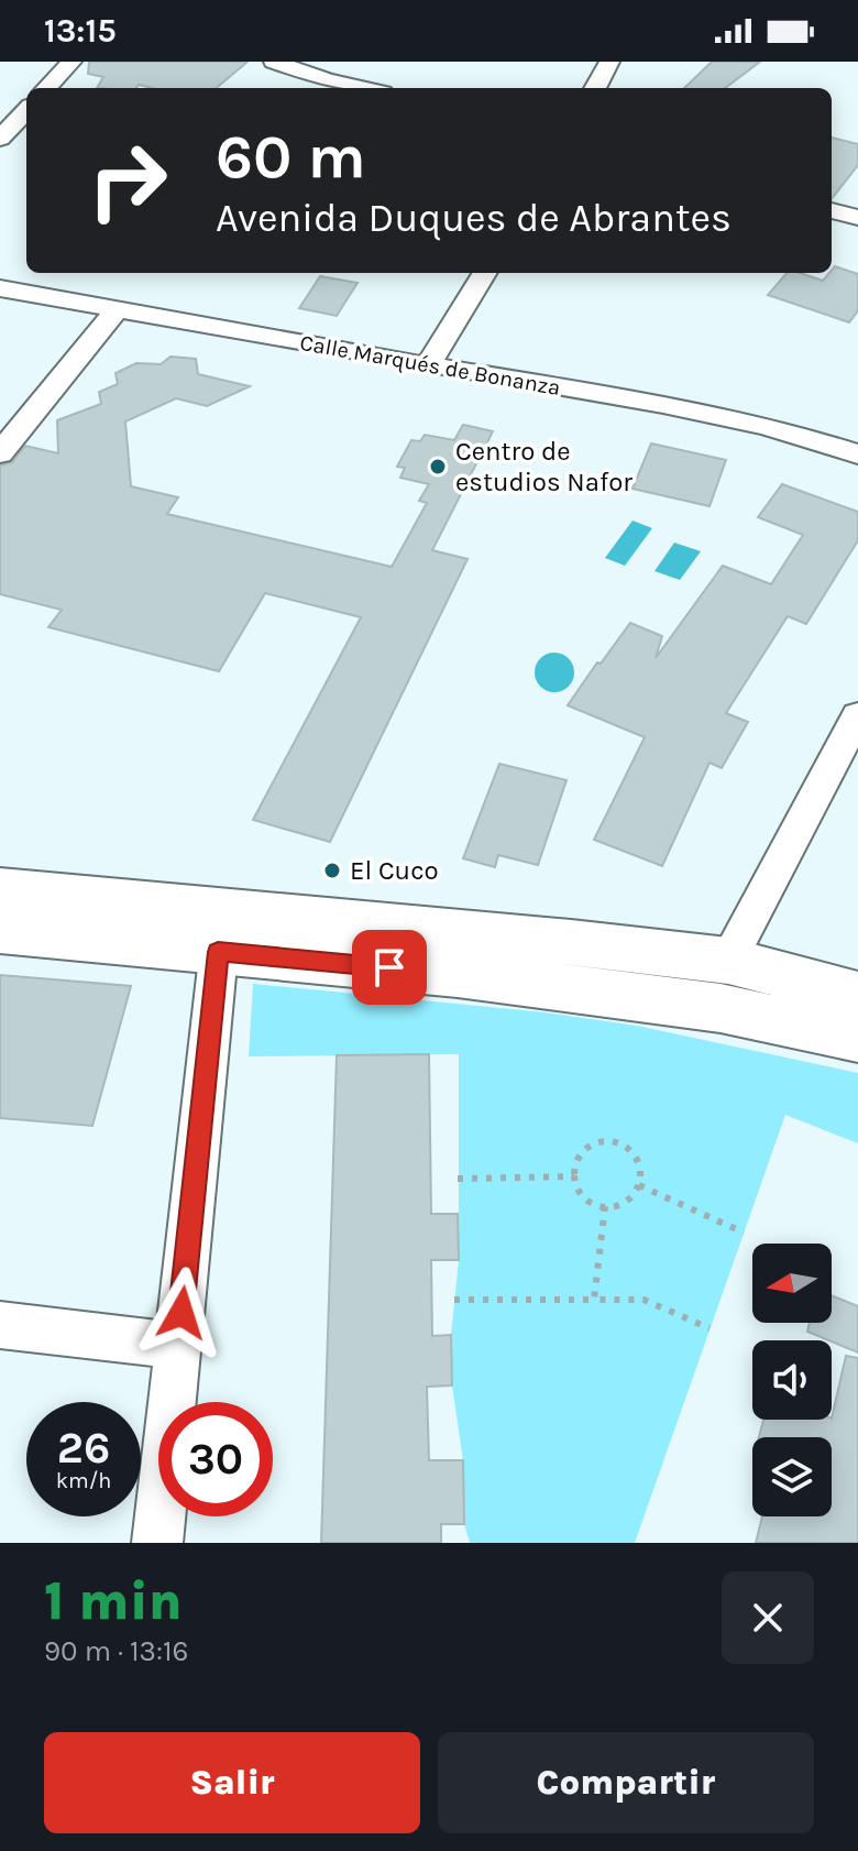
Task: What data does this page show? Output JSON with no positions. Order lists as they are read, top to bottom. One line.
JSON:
{"streets":{"street":["Calle Marqués de Bonanza"]},"places":["Centro de estudios Nafor","El Cuco"],"north":"left","page":{"status":"13:15","turn":["60 m","Avenida Duques de Abrantes"],"speed":"26 km/h","limit":"30","heading":["1 min","90 m · 13:16"],"buttons":["Salir","Compartir"]}}
